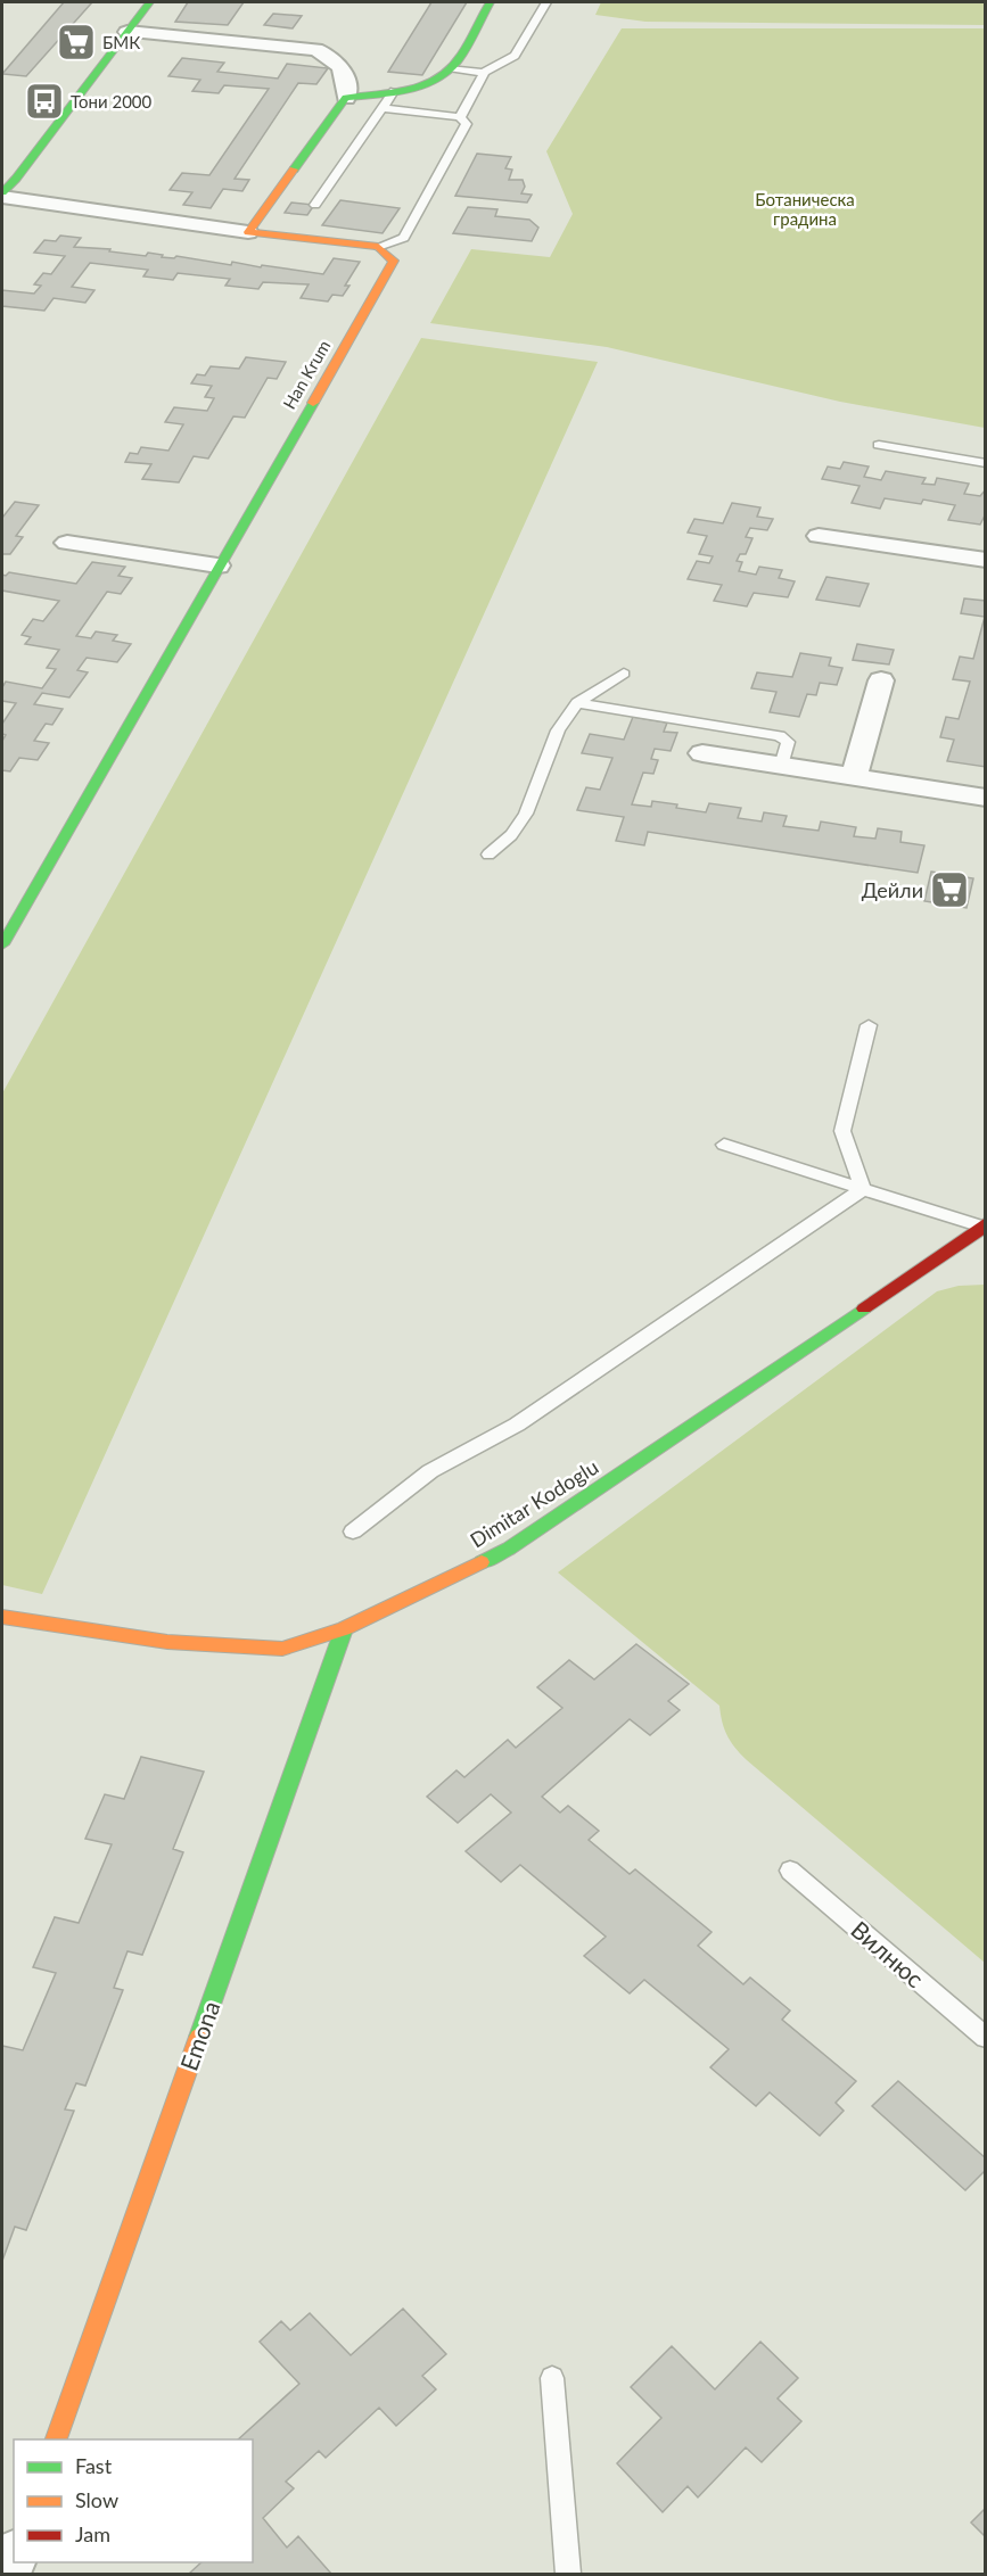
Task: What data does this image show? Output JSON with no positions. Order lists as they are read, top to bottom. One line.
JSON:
{"streets":{"street":["Han Krum","Dimitar Kodoglu","Emona"],"lane":["Вилнюс"]},"crossings":[["Dimitar Kodoglu","Emona"]],"parks":["Ботаническа градина"],"places":{"supermarket":["БМК","Дейли"],"bus stop":["Тони 2000"]},"legend":["Fast","Slow","Jam"]}
